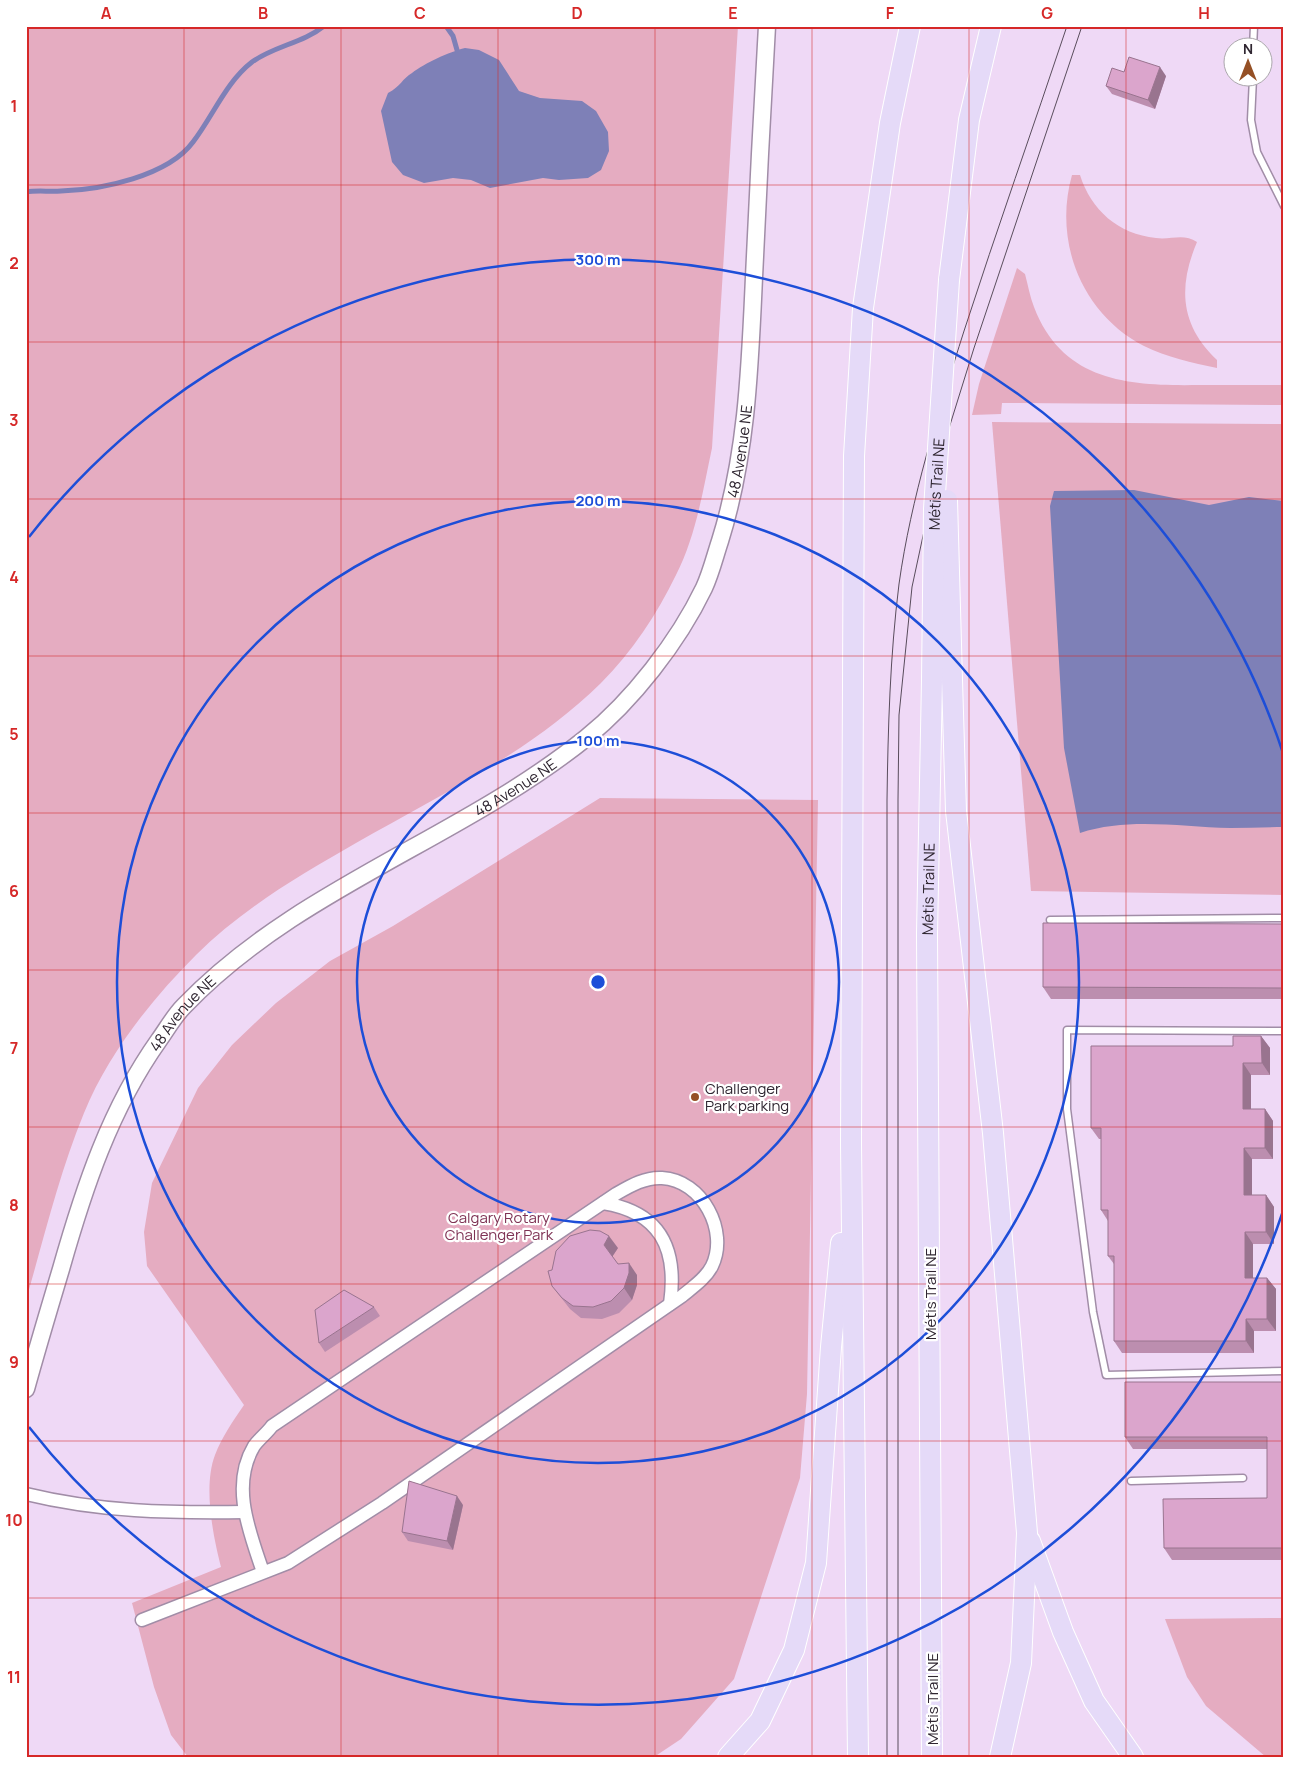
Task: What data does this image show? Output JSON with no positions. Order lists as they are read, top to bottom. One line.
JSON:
{"streets":{"main road":["Métis Trail NE"],"street":["48 Avenue NE"]},"parks":["Calgary Rotary Challenger Park"],"places":["Challenger Park parking"],"north":"top","grid":{"columns":["A","B","C","D","E","F","G","H"],"rows":["1","2","3","4","5","6","7","8","9","10","11"]},"rings":["300 m","200 m","100 m"]}
